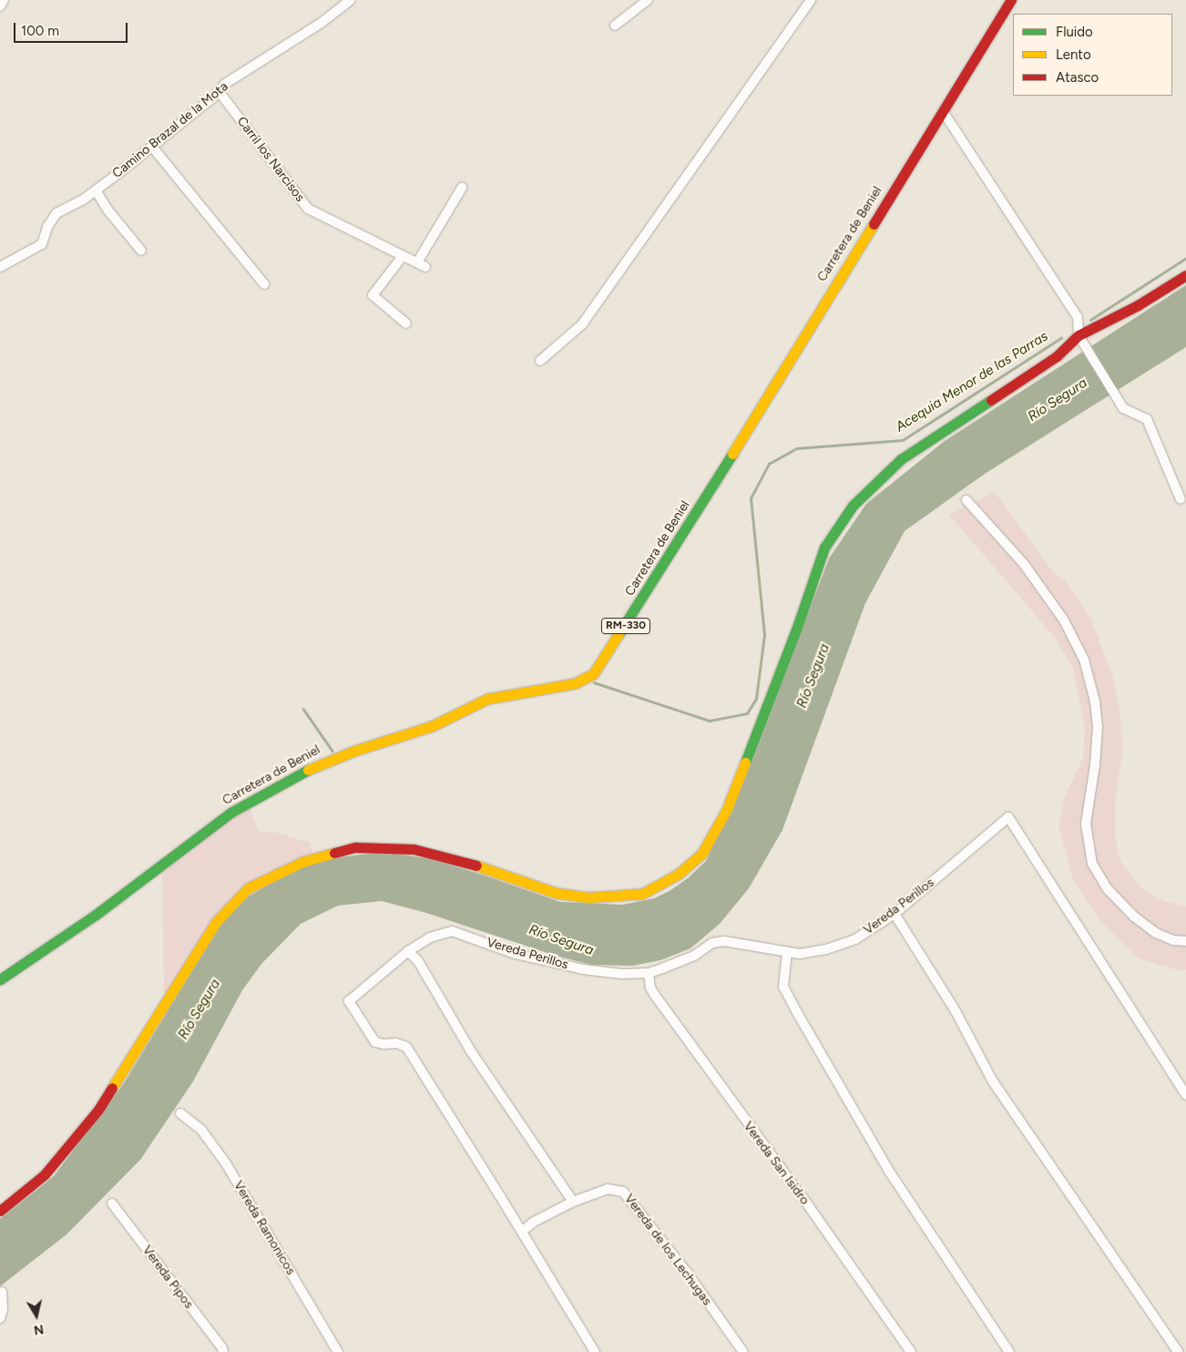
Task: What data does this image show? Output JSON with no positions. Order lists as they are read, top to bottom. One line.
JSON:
{"streets":{"street":["Camino Brazal de la Mota","Carril los Narcisos","Carretera de Beniel","RM-330","Vereda Perillos","Vereda San Isidro","Vereda Ramonicos","Vereda de los Lechugas","Vereda Pipos"]},"crossings":[["Camino Brazal de la Mota","Carril los Narcisos"],["Vereda Perillos","Vereda San Isidro"],["Vereda Perillos","Vereda de los Lechugas"]],"water":["Acequia Menor de las Parras","Río Segura"],"legend":["Fluido","Lento","Atasco"],"scale_bar":"100 m","north":"bottom"}
